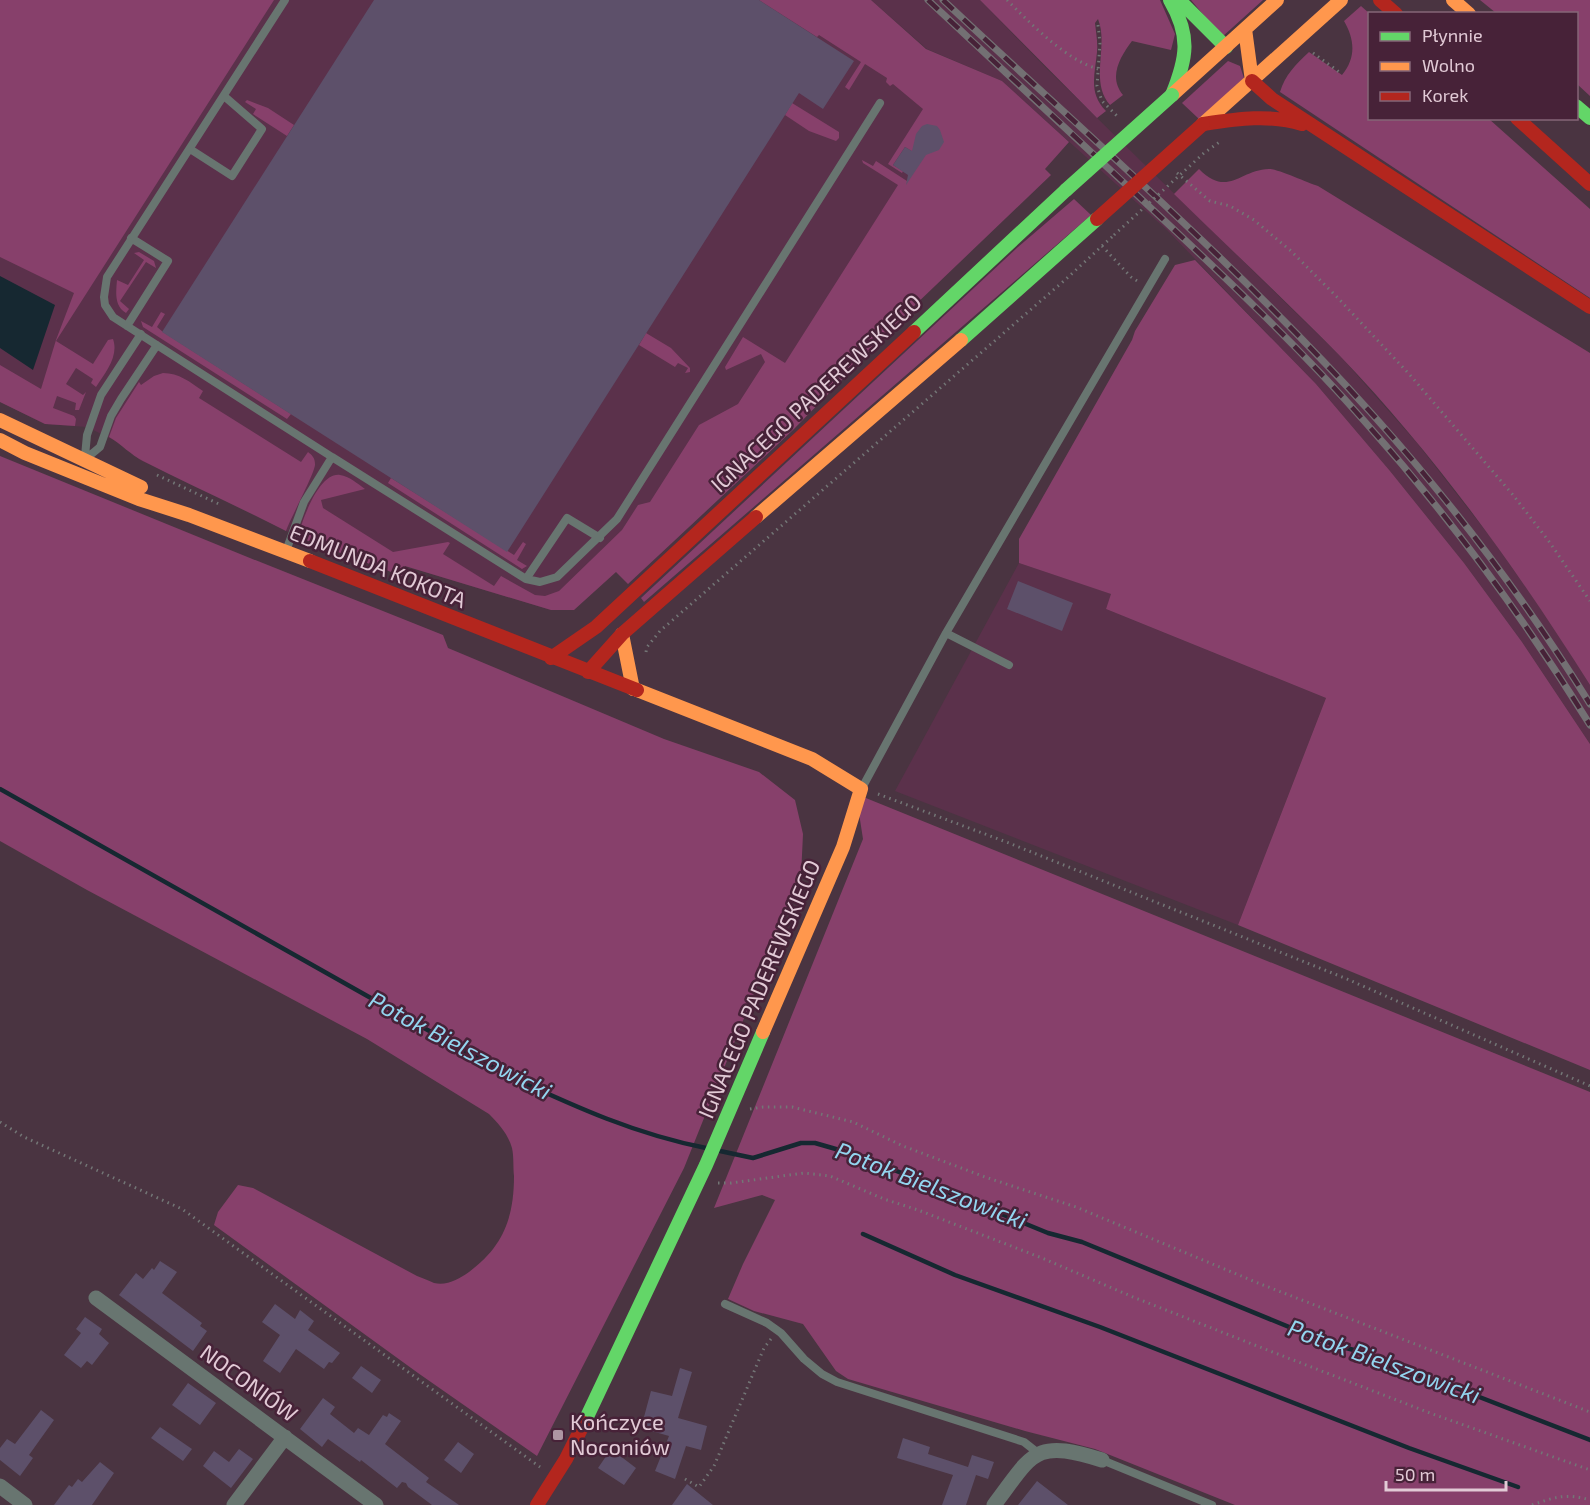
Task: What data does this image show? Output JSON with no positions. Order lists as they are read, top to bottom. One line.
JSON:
{"streets":{"main road":["IGNACEGO PADEREWSKIEGO","EDMUNDA KOKOTA"],"street":["NOCONIÓW"]},"crossings":[["IGNACEGO PADEREWSKIEGO","EDMUNDA KOKOTA"]],"water":["Potok Bielszowicki"],"places":{"transit":["Kończyce Noconiów"]},"legend":["Płynnie","Wolno","Korek"],"scale_bar":"50 m"}
